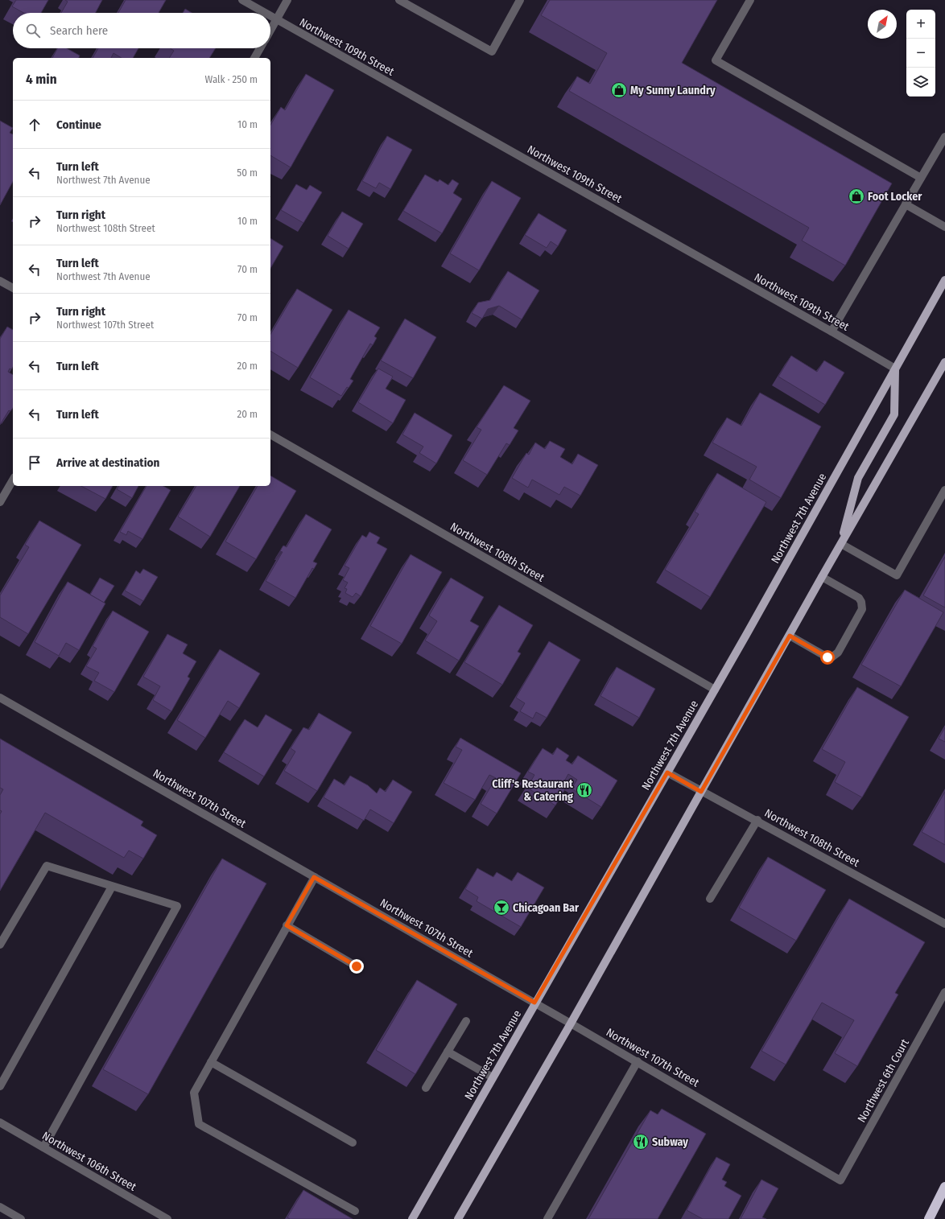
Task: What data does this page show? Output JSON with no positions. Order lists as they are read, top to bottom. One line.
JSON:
{"streets":{"main road":["Northwest 7th Avenue"],"street":["Northwest 109th Street","Northwest 108th Street","Northwest 107th Street","Northwest 6th Court","Northwest 106th Street"]},"crossings":[["Northwest 109th Street","Northwest 7th Avenue"],["Northwest 7th Avenue","Northwest 108th Street"],["Northwest 7th Avenue","Northwest 107th Street"],["Northwest 107th Street","Northwest 6th Court"]],"places":{"shop":["My Sunny Laundry","Foot Locker"],"restaurant":["Cliff's Restaurant & Catering","Subway"],"bar":["Chicagoan Bar"]},"north":"top right","page":{"map_buttons":["+","−"],"search":"Search here","heading":["4 min","Walk · 250 m"],"list":[["Continue","10 m"],["Turn left","Northwest 7th Avenue","50 m"],["Turn right","Northwest 108th Street","10 m"],["Turn left","Northwest 7th Avenue","70 m"],["Turn right","Northwest 107th Street","70 m"],["Turn left","20 m"],["Turn left","20 m"],"Arrive at destination"]}}
